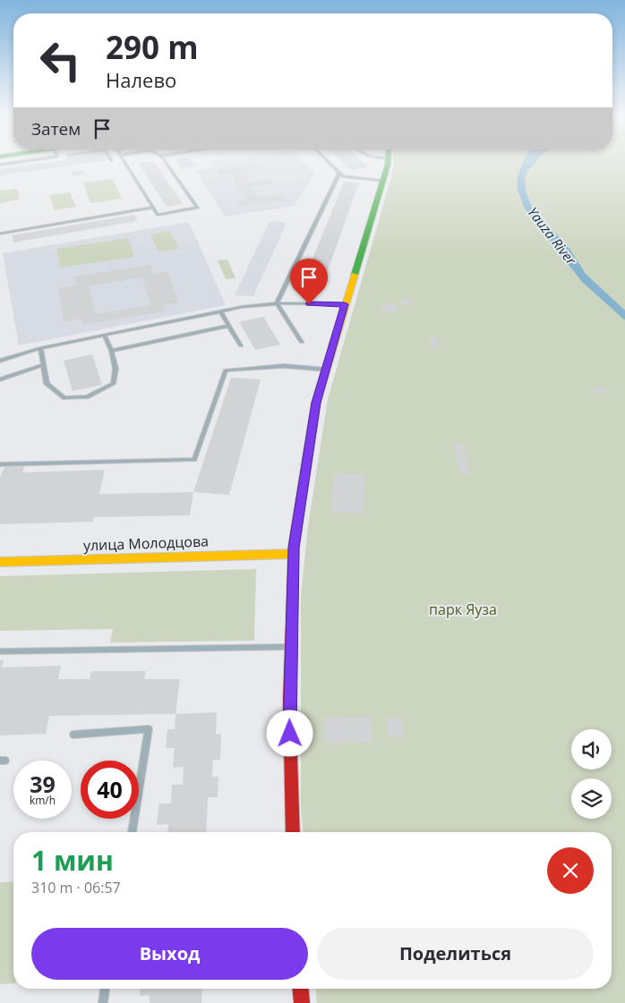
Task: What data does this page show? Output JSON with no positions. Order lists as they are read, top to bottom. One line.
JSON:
{"streets":{"street":["улица Молодцова"]},"water":["Yauza River"],"parks":["парк Яуза"],"page":{"turn":["290 m","Налево"],"then":"Затем","speed":"39 km/h","limit":"40","heading":["1 мин","310 m · 06:57"],"buttons":["Выход","Поделиться"]}}
